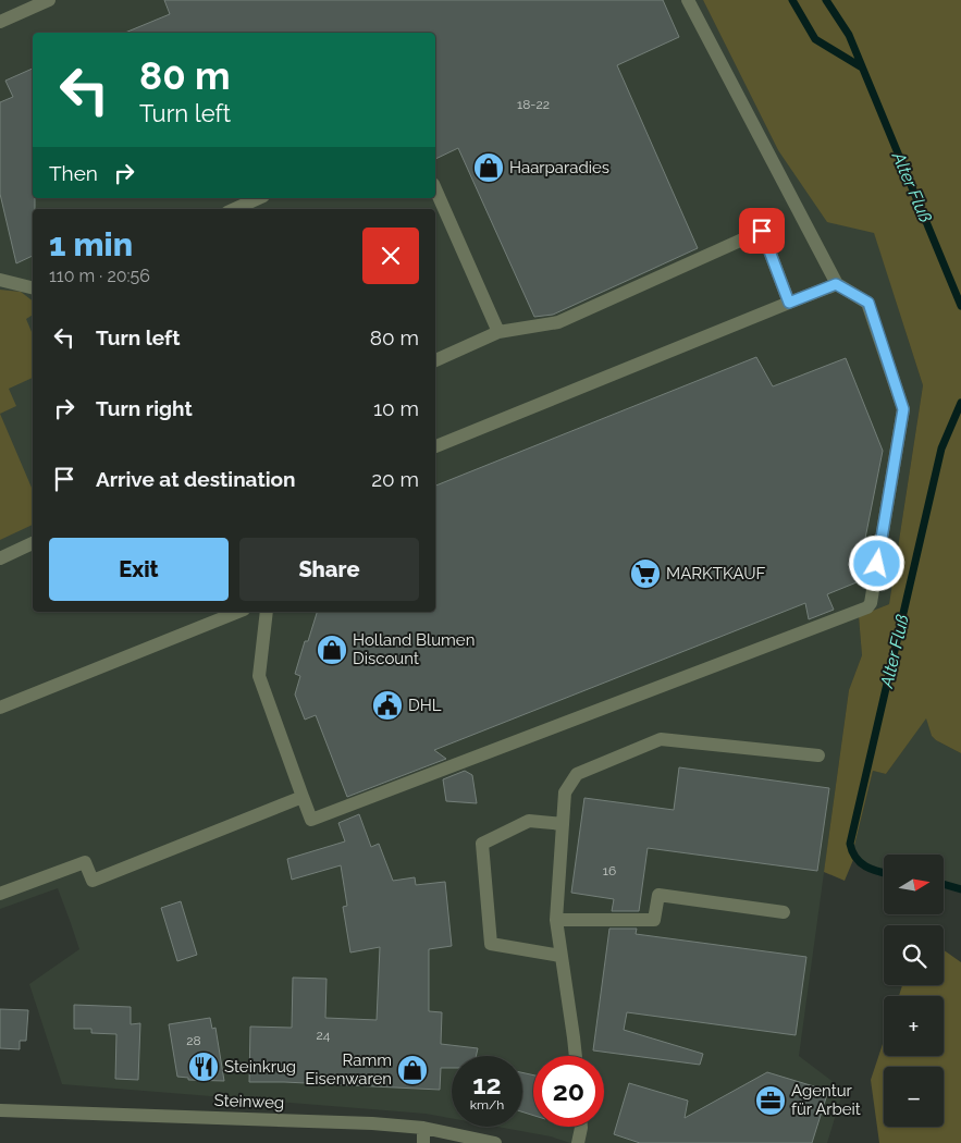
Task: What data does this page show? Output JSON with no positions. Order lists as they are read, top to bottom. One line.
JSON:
{"streets":{"street":["Steinweg"]},"water":["Alter Fluß"],"places":{"shop":["Haarparadies","Holland Blumen Discount","Ramm Eisenwaren"],"supermarket":["MARKTKAUF"],"public building":["DHL"],"restaurant":["Steinkrug"],"office":["Agentur für Arbeit"]},"house_numbers":["18-22","16","24","28"],"north":"right","page":{"turn":["80 m","Turn left"],"then":"Then","heading":["1 min","110 m · 20:56"],"list":[{"name":"Turn left","value":"80 m"},{"name":"Turn right","value":"10 m"},{"name":"Arrive at destination","value":"20 m"}],"buttons":["Exit","Share"],"map_buttons":["+","−"],"speed":"12 km/h","limit":"20"}}
